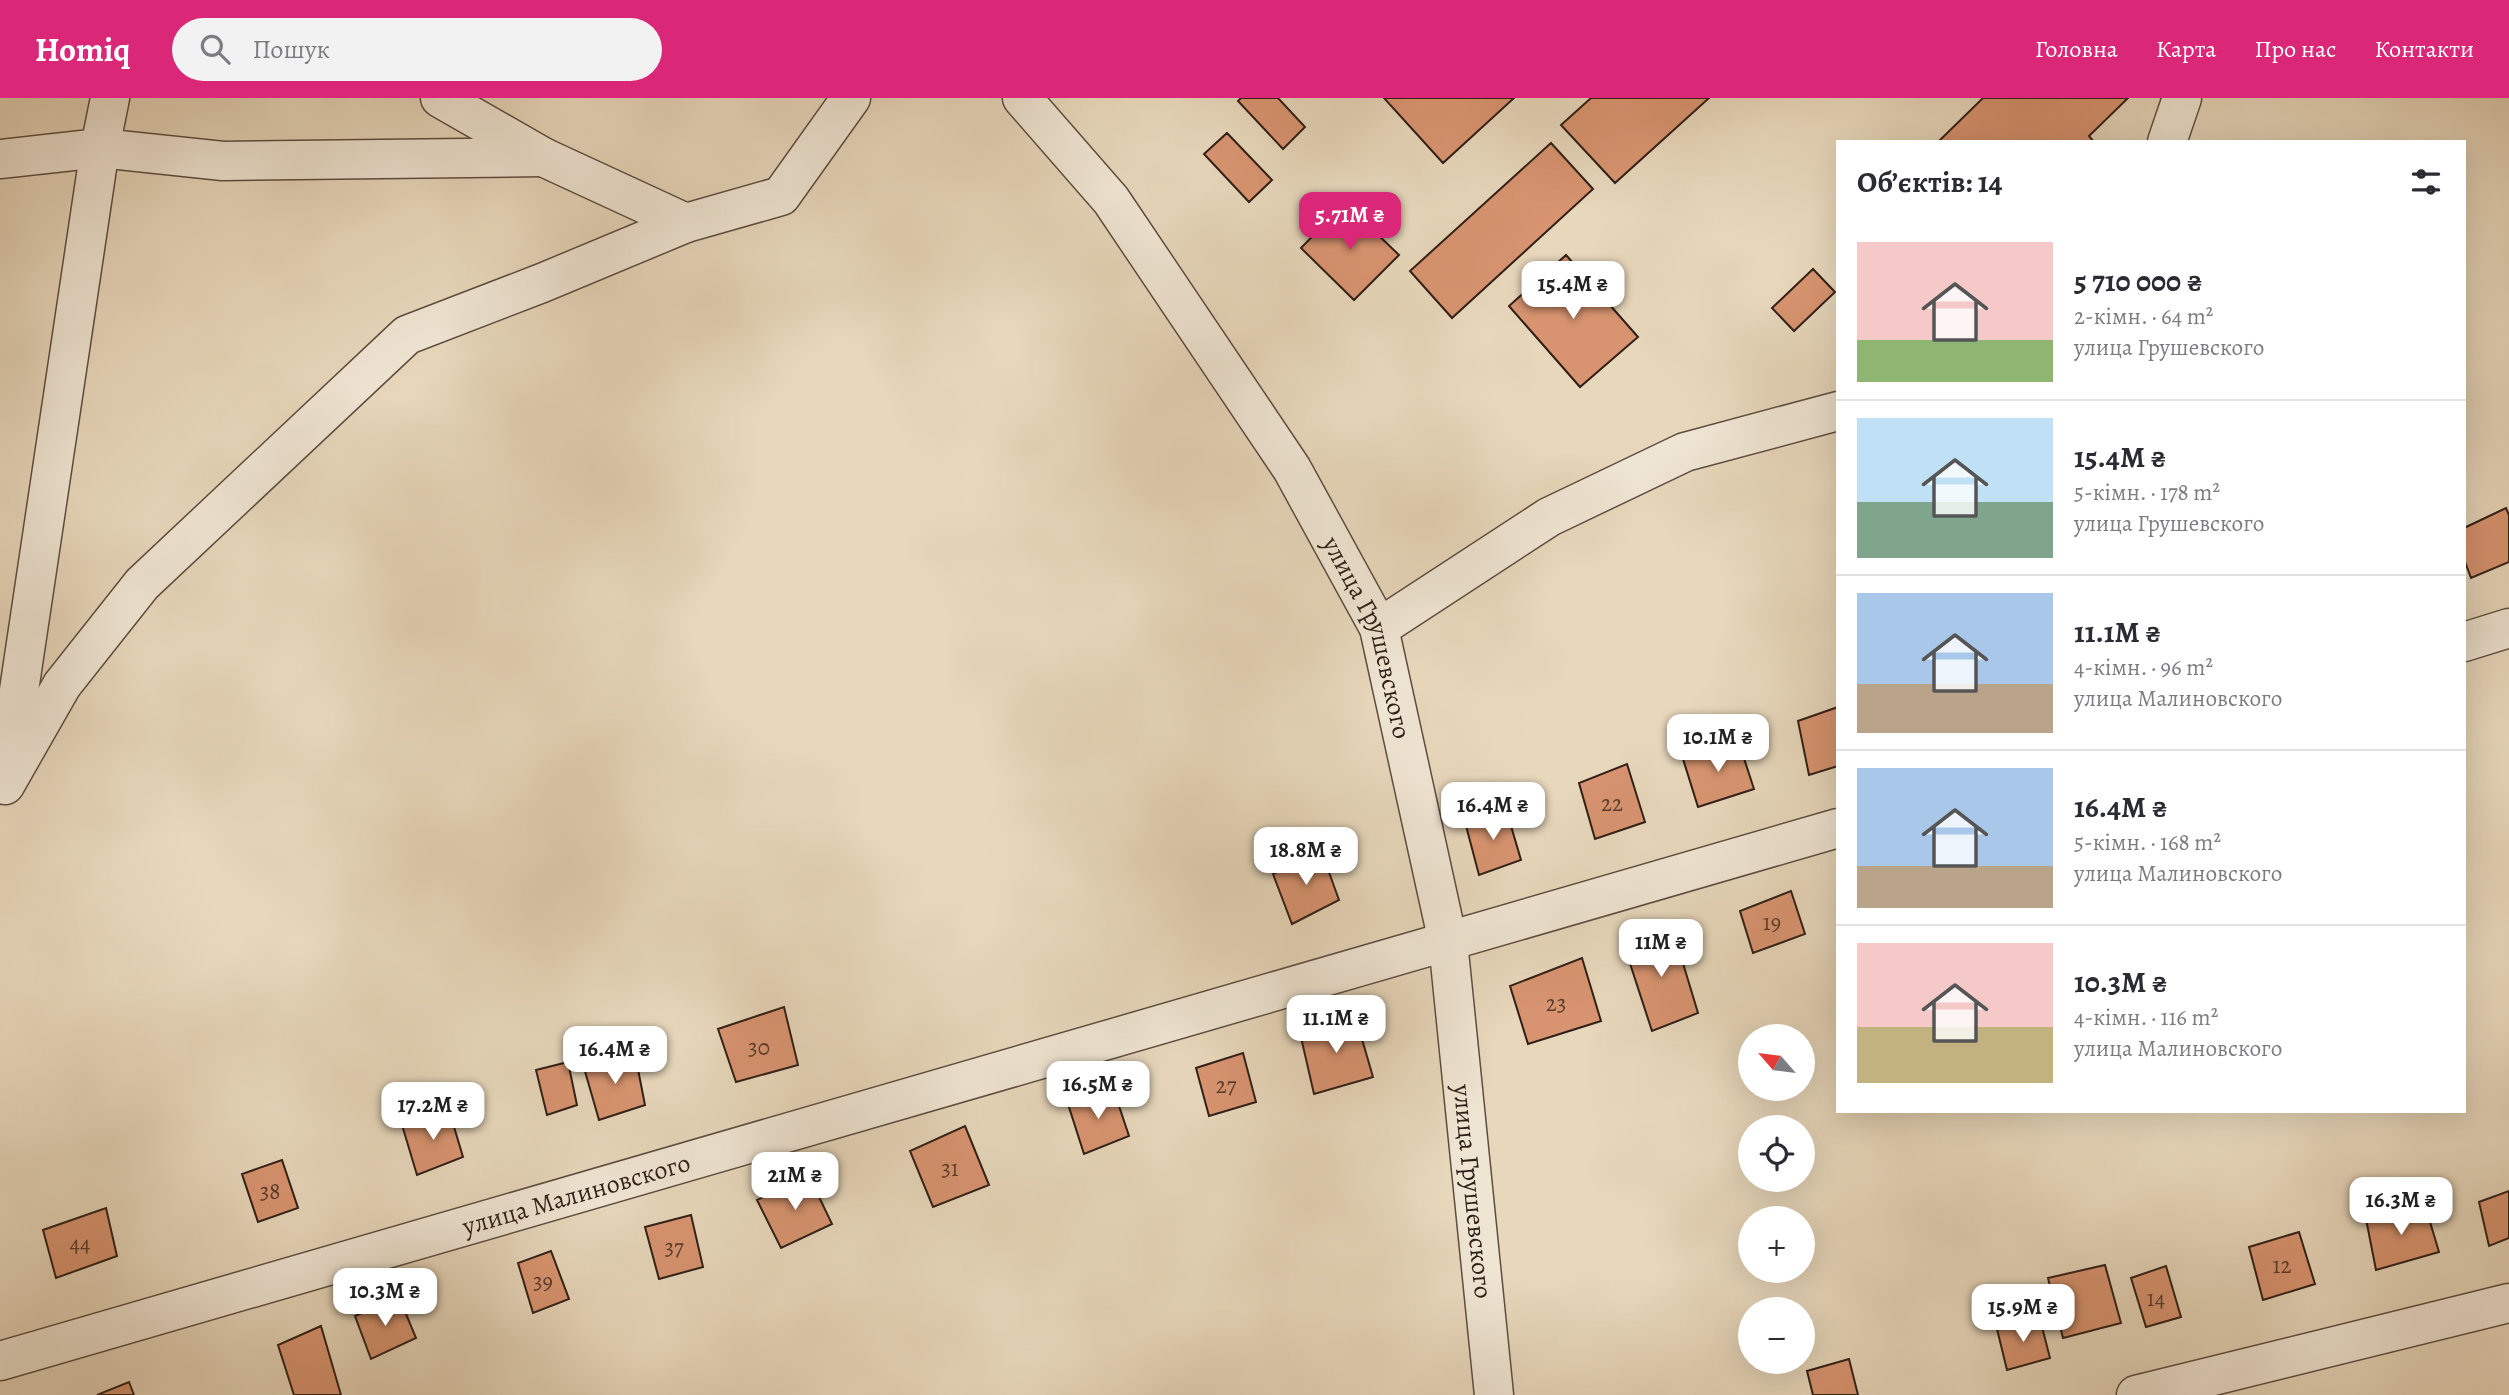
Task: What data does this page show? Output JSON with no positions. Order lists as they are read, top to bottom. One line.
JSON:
{"streets":{"street":["улица Грушевского","улица Малиновского"]},"crossings":[["улица Грушевского","улица Малиновского"]],"house_numbers":["22","19","23","30","27","31","38","44","37","12","39","14"],"north":"top left","page":{"header":"Homiq","search":"Пошук","nav":["Головна","Карта","Про нас","Контакти"],"heading":"Об’єктів: 14","price":["5.71M ₴","15.4M ₴","10.1M ₴","16.4M ₴","18.8M ₴","11M ₴","11.1M ₴","16.4M ₴","16.5M ₴","17.2M ₴","21M ₴","16.3M ₴","10.3M ₴","15.9M ₴"],"list":[{"name":"5 710 000 ₴","note":"2-кімн. · 64 m² · улица Грушевского"},{"name":"15.4M ₴","note":"5-кімн. · 178 m² · улица Грушевского"},{"name":"11.1M ₴","note":"4-кімн. · 96 m² · улица Малиновского"},{"name":"16.4M ₴","note":"5-кімн. · 168 m² · улица Малиновского"},{"name":"10.3M ₴","note":"4-кімн. · 116 m² · улица Малиновского"}],"map_buttons":["+","−"]}}
